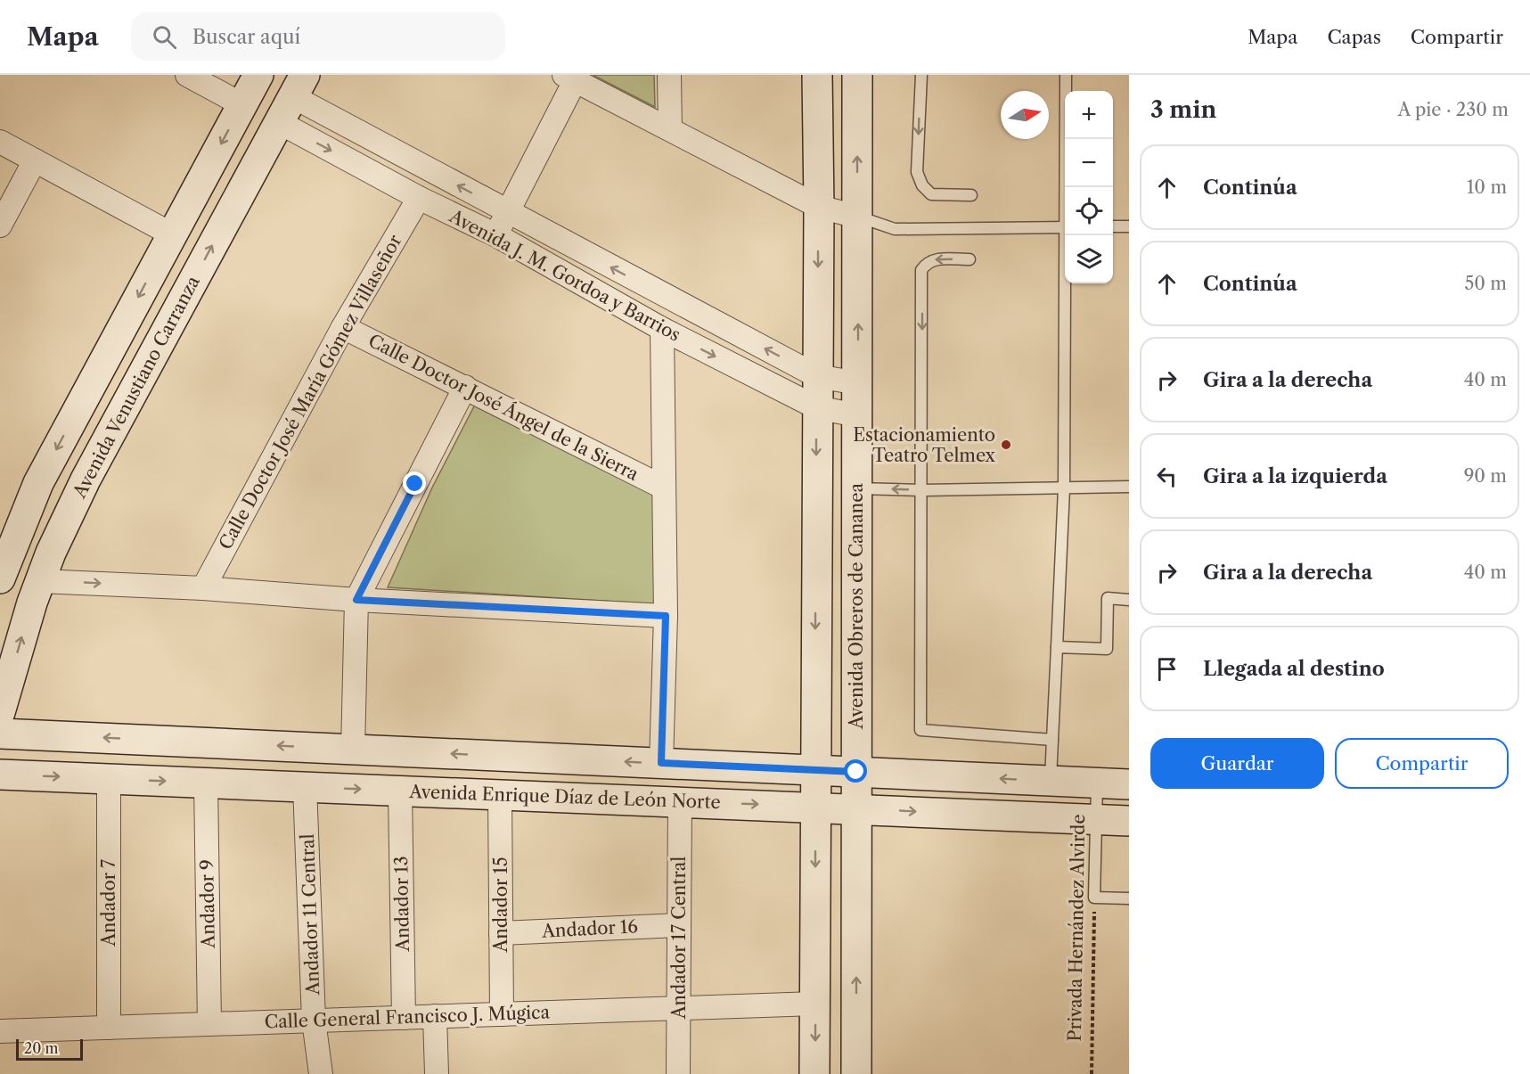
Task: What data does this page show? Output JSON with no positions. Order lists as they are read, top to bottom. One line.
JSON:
{"streets":{"street":["Avenida J. M. Gordoa y Barrios","Avenida Venustiano Carranza","Calle Doctor José María Gómez Villaseñor","Calle Doctor José Ángel de la Sierra","Avenida Obreros de Cananea","Avenida Enrique Díaz de León Norte","Andador 7","Andador 9","Andador 13","Andador 15","Andador 11 Central","Andador 16","Andador 17 Central","Calle General Francisco J. Múgica"],"lane":["Privada Hernández Alvirde"]},"crossings":[["Avenida J. M. Gordoa y Barrios","Avenida Venustiano Carranza"],["Avenida J. M. Gordoa y Barrios","Calle Doctor José María Gómez Villaseñor"],["Avenida J. M. Gordoa y Barrios","Avenida Obreros de Cananea"],["Calle Doctor José María Gómez Villaseñor","Calle Doctor José Ángel de la Sierra"],["Avenida Obreros de Cananea","Avenida Enrique Díaz de León Norte"],["Avenida Enrique Díaz de León Norte","Andador 7"],["Avenida Enrique Díaz de León Norte","Andador 9"],["Avenida Enrique Díaz de León Norte","Andador 13"],["Avenida Enrique Díaz de León Norte","Andador 15"],["Avenida Enrique Díaz de León Norte","Andador 11 Central"],["Avenida Enrique Díaz de León Norte","Privada Hernández Alvirde"],["Avenida Enrique Díaz de León Norte","Andador 17 Central"],["Andador 7","Calle General Francisco J. Múgica"],["Andador 9","Calle General Francisco J. Múgica"],["Andador 13","Calle General Francisco J. Múgica"],["Andador 15","Andador 16"],["Andador 15","Calle General Francisco J. Múgica"],["Andador 11 Central","Calle General Francisco J. Múgica"],["Andador 16","Andador 17 Central"],["Andador 17 Central","Calle General Francisco J. Múgica"]],"places":["Estacionamiento Teatro Telmex"],"scale_bar":"20 m","north":"right","page":{"header":"Mapa","search":"Buscar aquí","nav":["Mapa","Capas","Compartir"],"heading":["3 min","A pie · 230 m"],"map_buttons":["+","−"],"list":[["Continúa","10 m"],["Continúa","50 m"],["Gira a la derecha","40 m"],["Gira a la izquierda","90 m"],["Gira a la derecha","40 m"],"Llegada al destino"],"buttons":["Guardar","Compartir"],"scale":"20 m"}}
